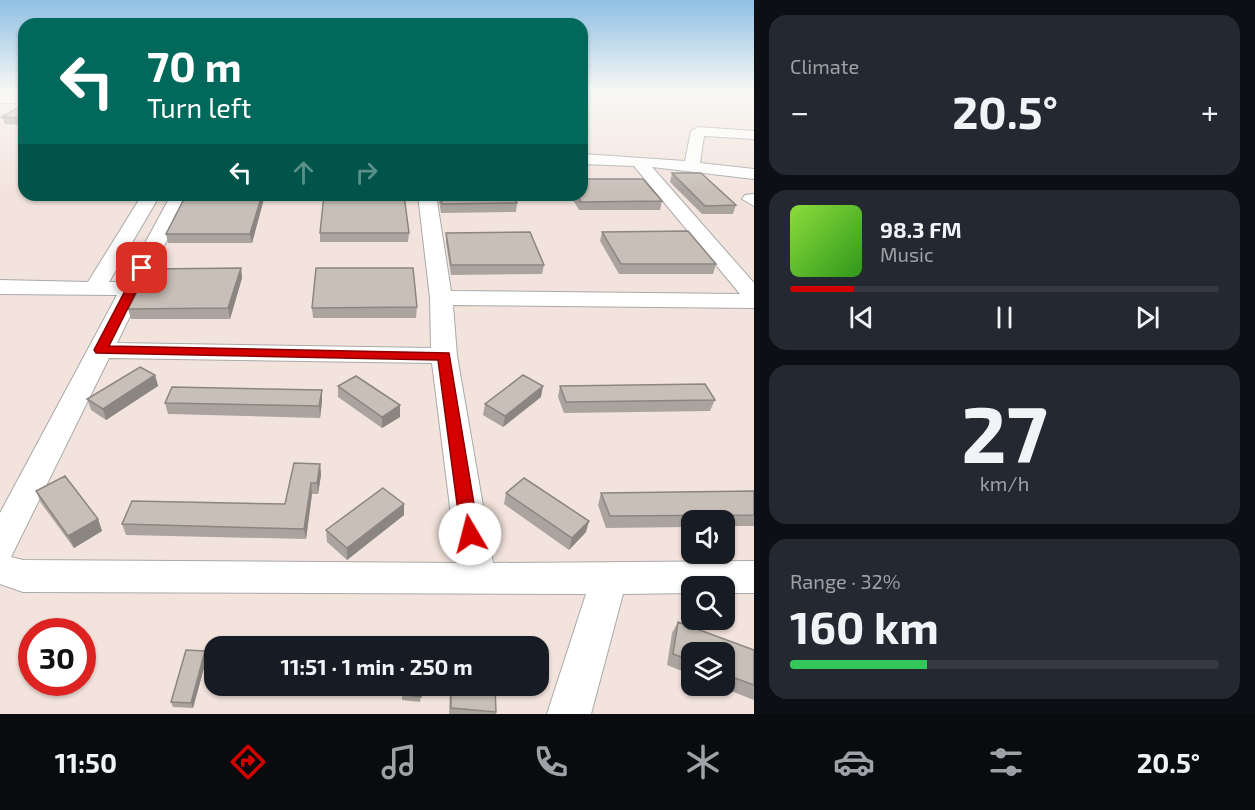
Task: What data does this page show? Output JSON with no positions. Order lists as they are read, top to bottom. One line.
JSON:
{"page":{"tile":["Climate",["27","km/h"],["Range · 32%","160 km"]],"turn":["70 m","Turn left"],"heat":["−","20.5°","+"],"song":["98.3 FM","Music"],"limit":"30","trip":"11:51 · 1 min · 250 m","tabs":["11:50","20.5°"]}}
